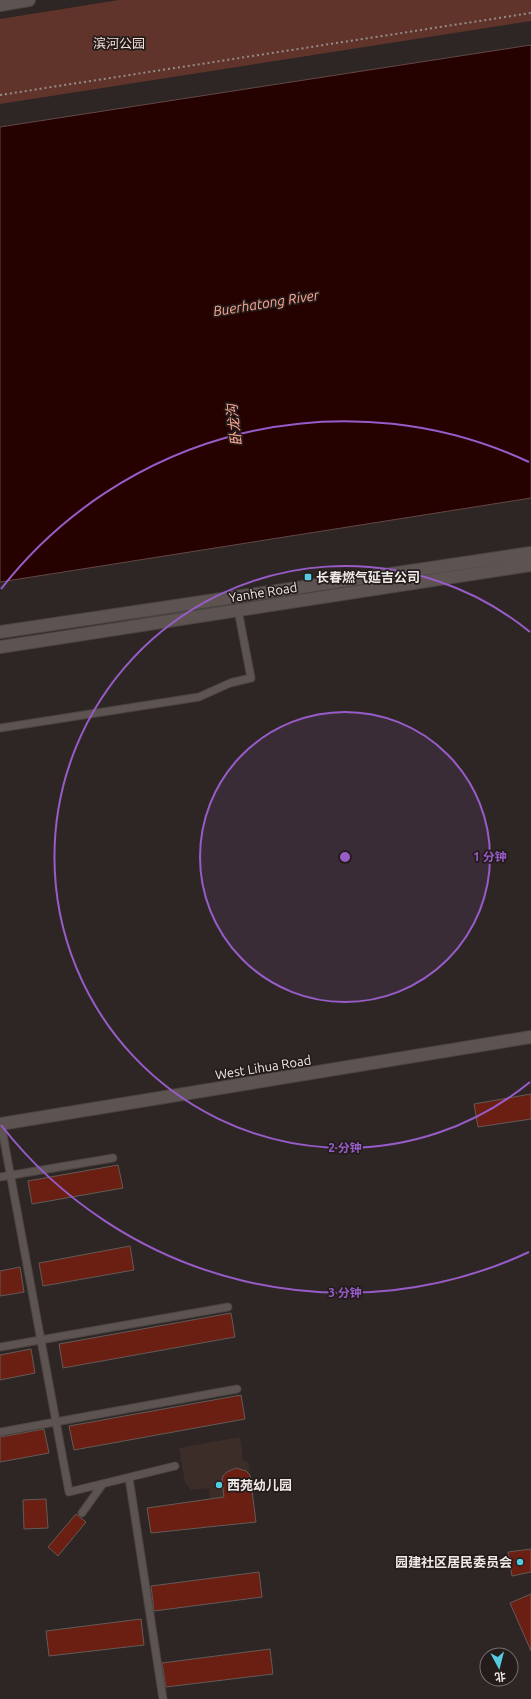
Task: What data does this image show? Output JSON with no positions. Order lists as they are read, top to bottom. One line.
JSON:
{"streets":{"main road":["Yanhe Road","West Lihua Road"]},"water":["Buerhatong River","卧龙沟"],"parks":["滨河公园"],"places":{"transit":["长春燃气延吉公司"],"other":["西苑幼儿园","园建社区居民委员会"]},"north":"bottom","rings":["1 分钟","2 分钟","3 分钟"]}
